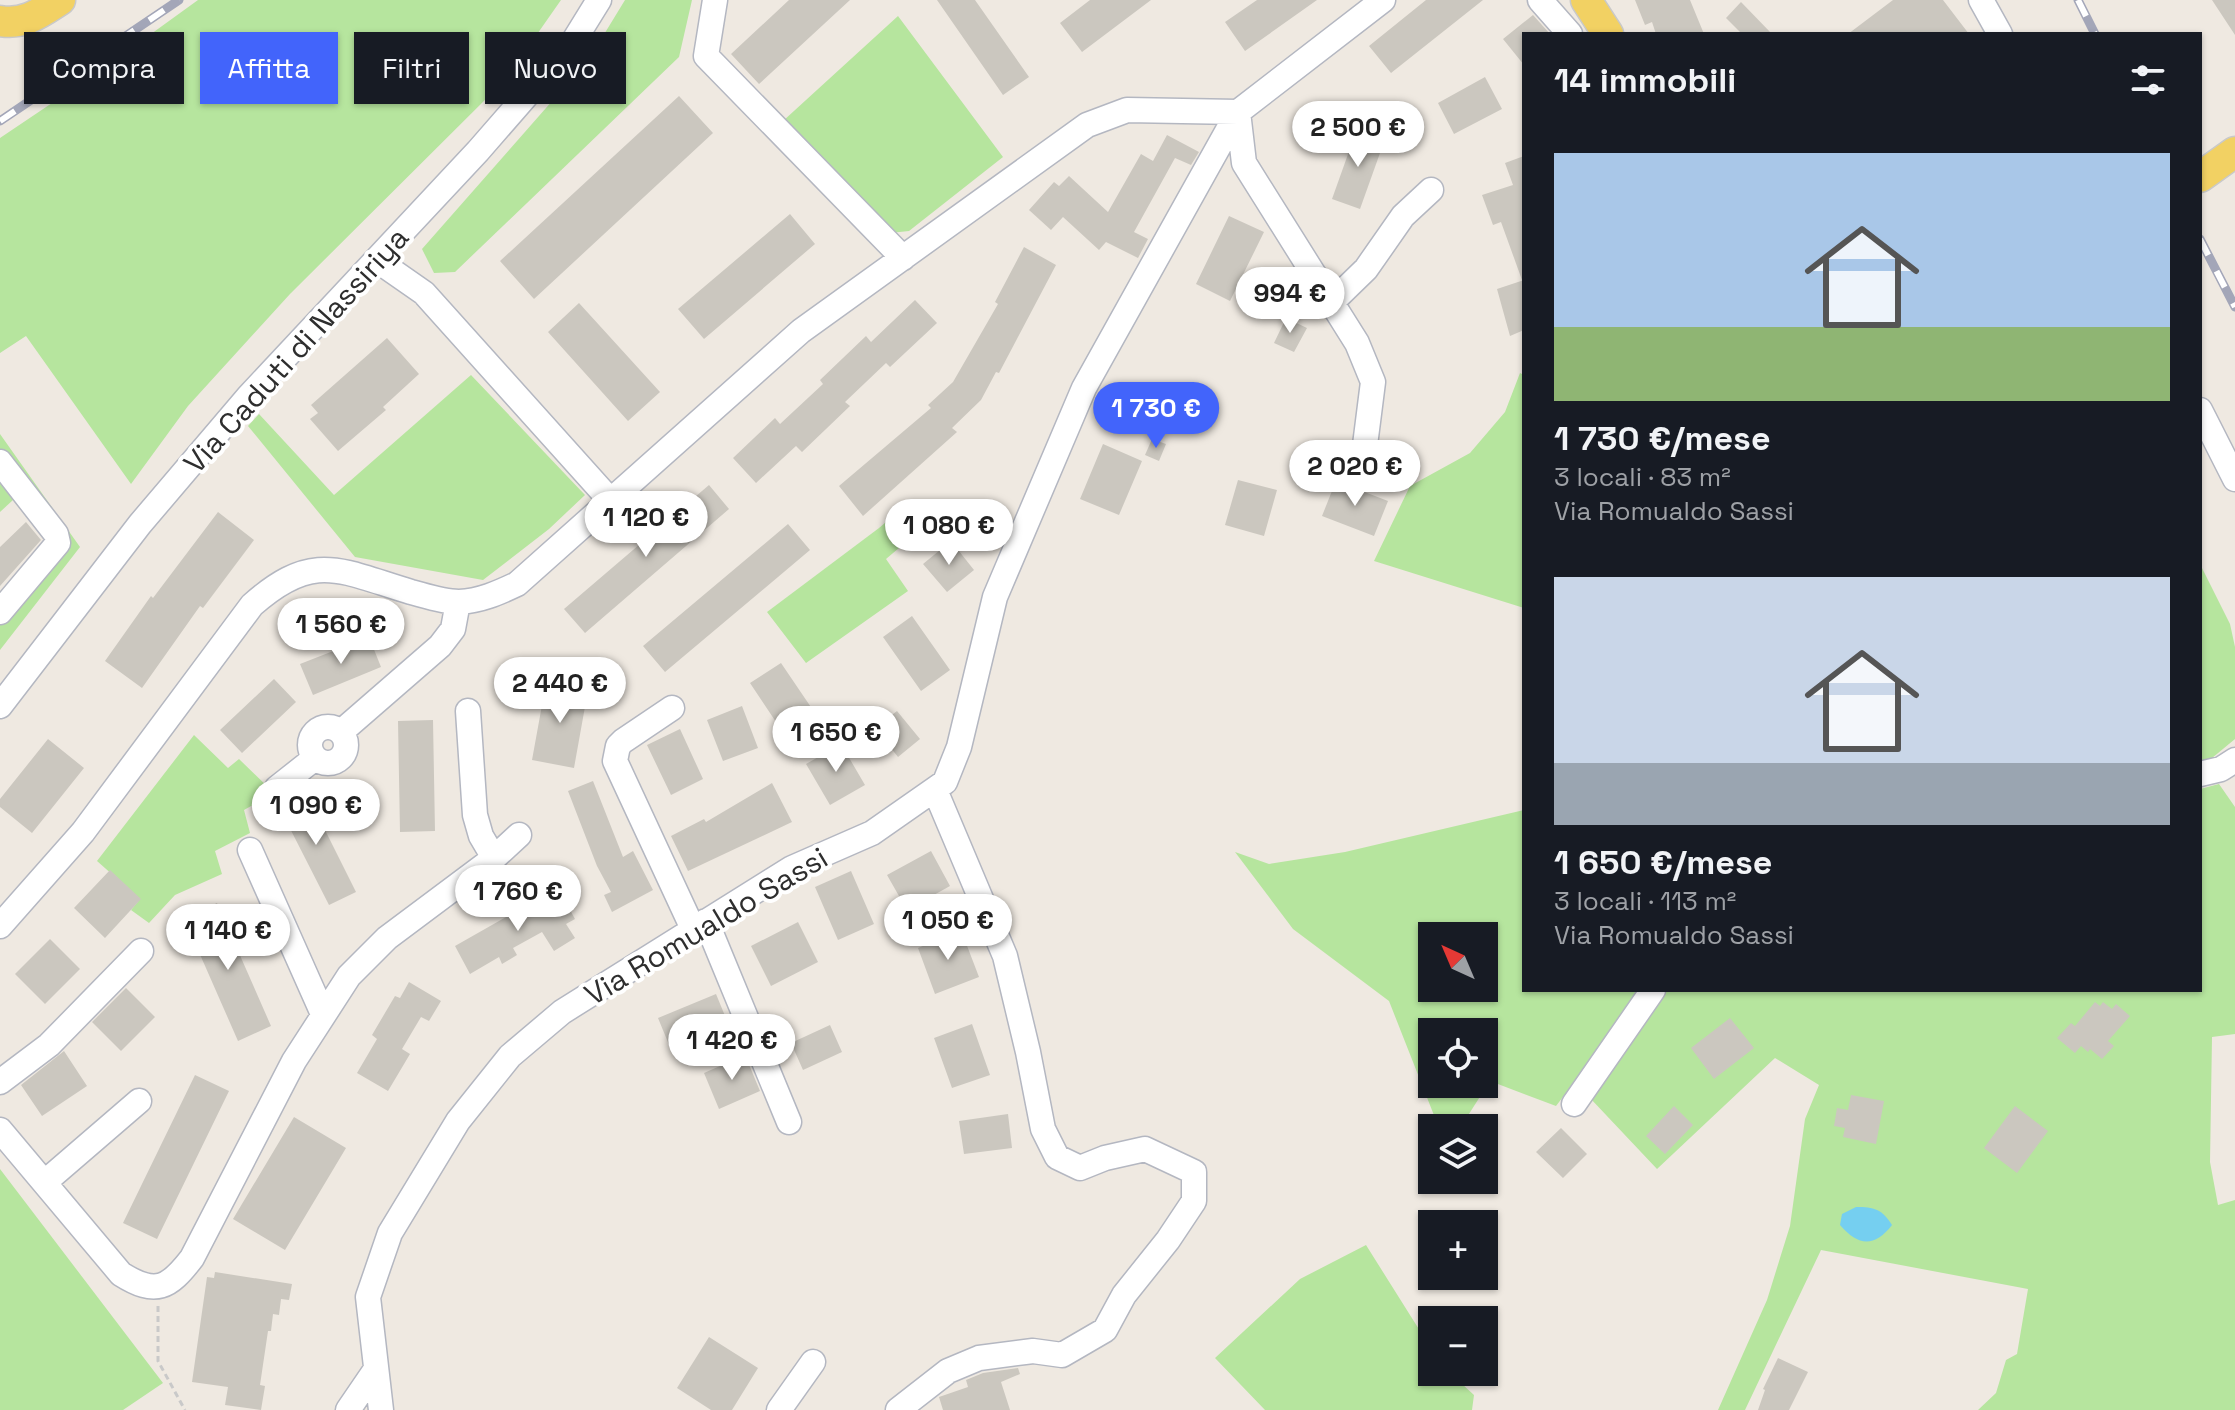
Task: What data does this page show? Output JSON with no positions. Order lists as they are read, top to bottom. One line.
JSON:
{"streets":{"street":["Via Caduti di Nassiriya","Via Romualdo Sassi"]},"north":"top left","page":{"chip":["Compra","Affitta","Filtri","Nuovo"],"heading":"14 immobili","price":["2 500 €","994 €","1 730 €","2 020 €","1 120 €","1 080 €","1 560 €","2 440 €","1 650 €","1 090 €","1 760 €","1 050 €","1 140 €","1 420 €"],"list":[{"name":"1 730 €/mese","note":"3 locali · 83 m² · Via Romualdo Sassi"},{"name":"1 650 €/mese","note":"3 locali · 113 m² · Via Romualdo Sassi"}],"map_buttons":["+","−"]}}
